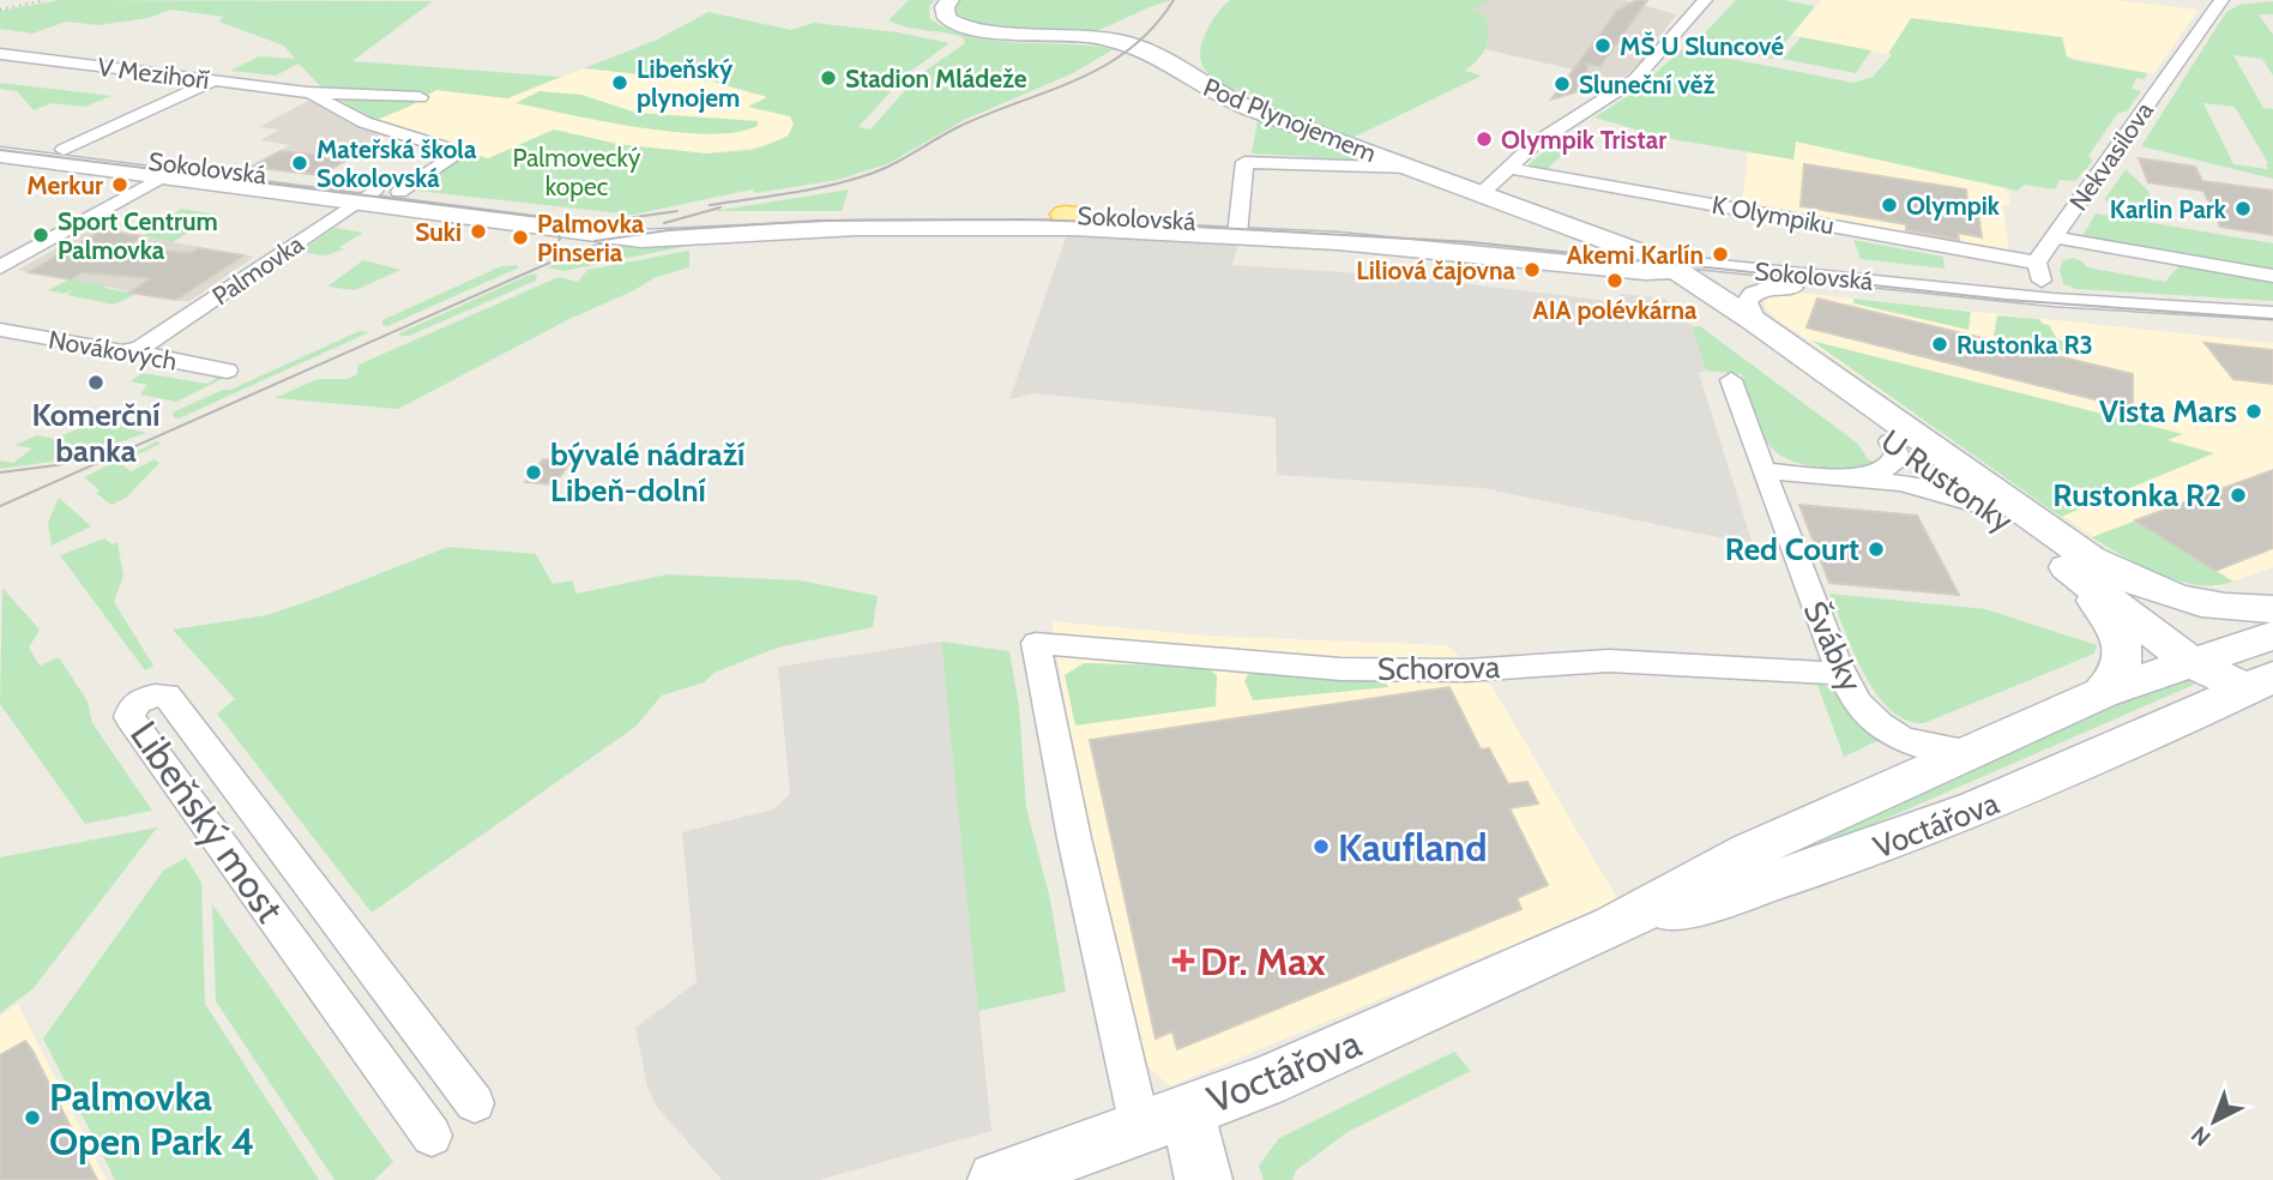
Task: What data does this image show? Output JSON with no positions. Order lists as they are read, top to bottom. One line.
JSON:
{"streets":{"main road":["Pod Plynojemem","Sokolovská","U Rustonky","Voctářova"],"street":["V Mezihoří","Nekvasilova","K Olympiku","Palmovka","Novákových","Švábky","Schorova","Libeňský most"]},"crossings":[["Pod Plynojemem","Sokolovská"],["Pod Plynojemem","U Rustonky"],["Nekvasilova","K Olympiku"],["Sokolovská","Palmovka"],["Sokolovská","U Rustonky"],["Palmovka","Novákových"],["Švábky","Schorova"],["Švábky","Voctářova"]],"parks":["Palmovecký kopec"],"places":{"other":["MŠ U Sluncové","Stadion Mládeže","Libeňský plynojem","Sluneční věž","Olympik Tristar","Mateřská škola Sokolovská","Merkur","Olympik","Karlin Park","Suki","Sport Centrum Palmovka","Palmovka Pinseria","Akemi Karlín","Liliová čajovna","AIA polévkárna","Rustonka R3","Komerční banka","Vista Mars","bývalé nádraží Libeň-dolní","Rustonka R2","Red Court","Kaufland","Palmovka Open Park 4"],"health":["Dr. Max"]},"north":"bottom left"}
